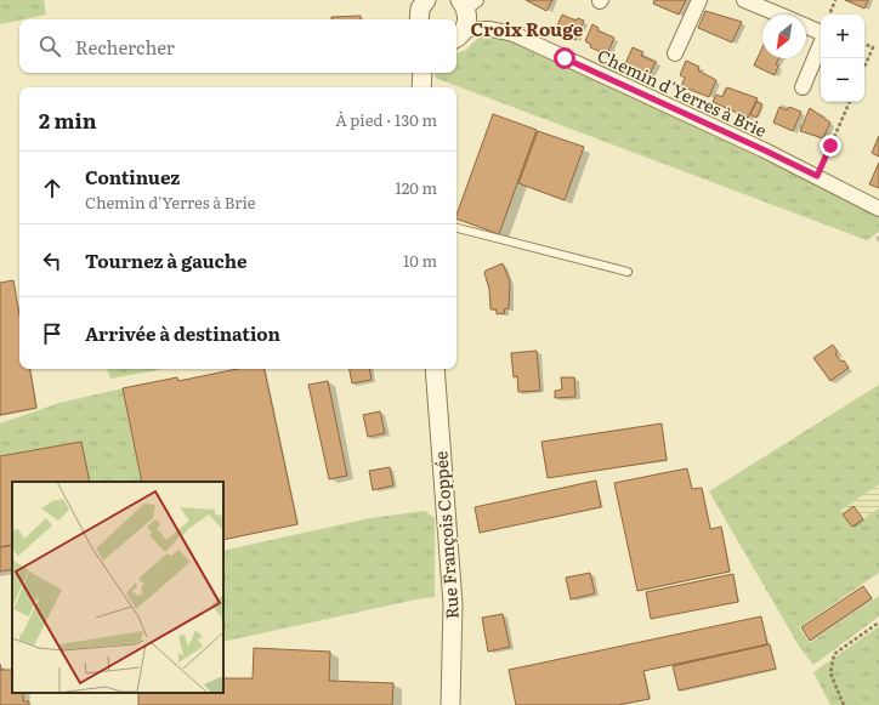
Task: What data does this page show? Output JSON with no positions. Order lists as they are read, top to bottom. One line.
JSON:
{"streets":{"street":["Chemin d'Yerres à Brie","Rue François Coppée"]},"districts":["Croix Rouge"],"north":"bottom left","page":{"map_buttons":["+","−"],"search":"Rechercher","heading":["2 min","À pied · 130 m"],"list":[["Continuez","Chemin d'Yerres à Brie","120 m"],["Tournez à gauche","10 m"],"Arrivée à destination"]}}
